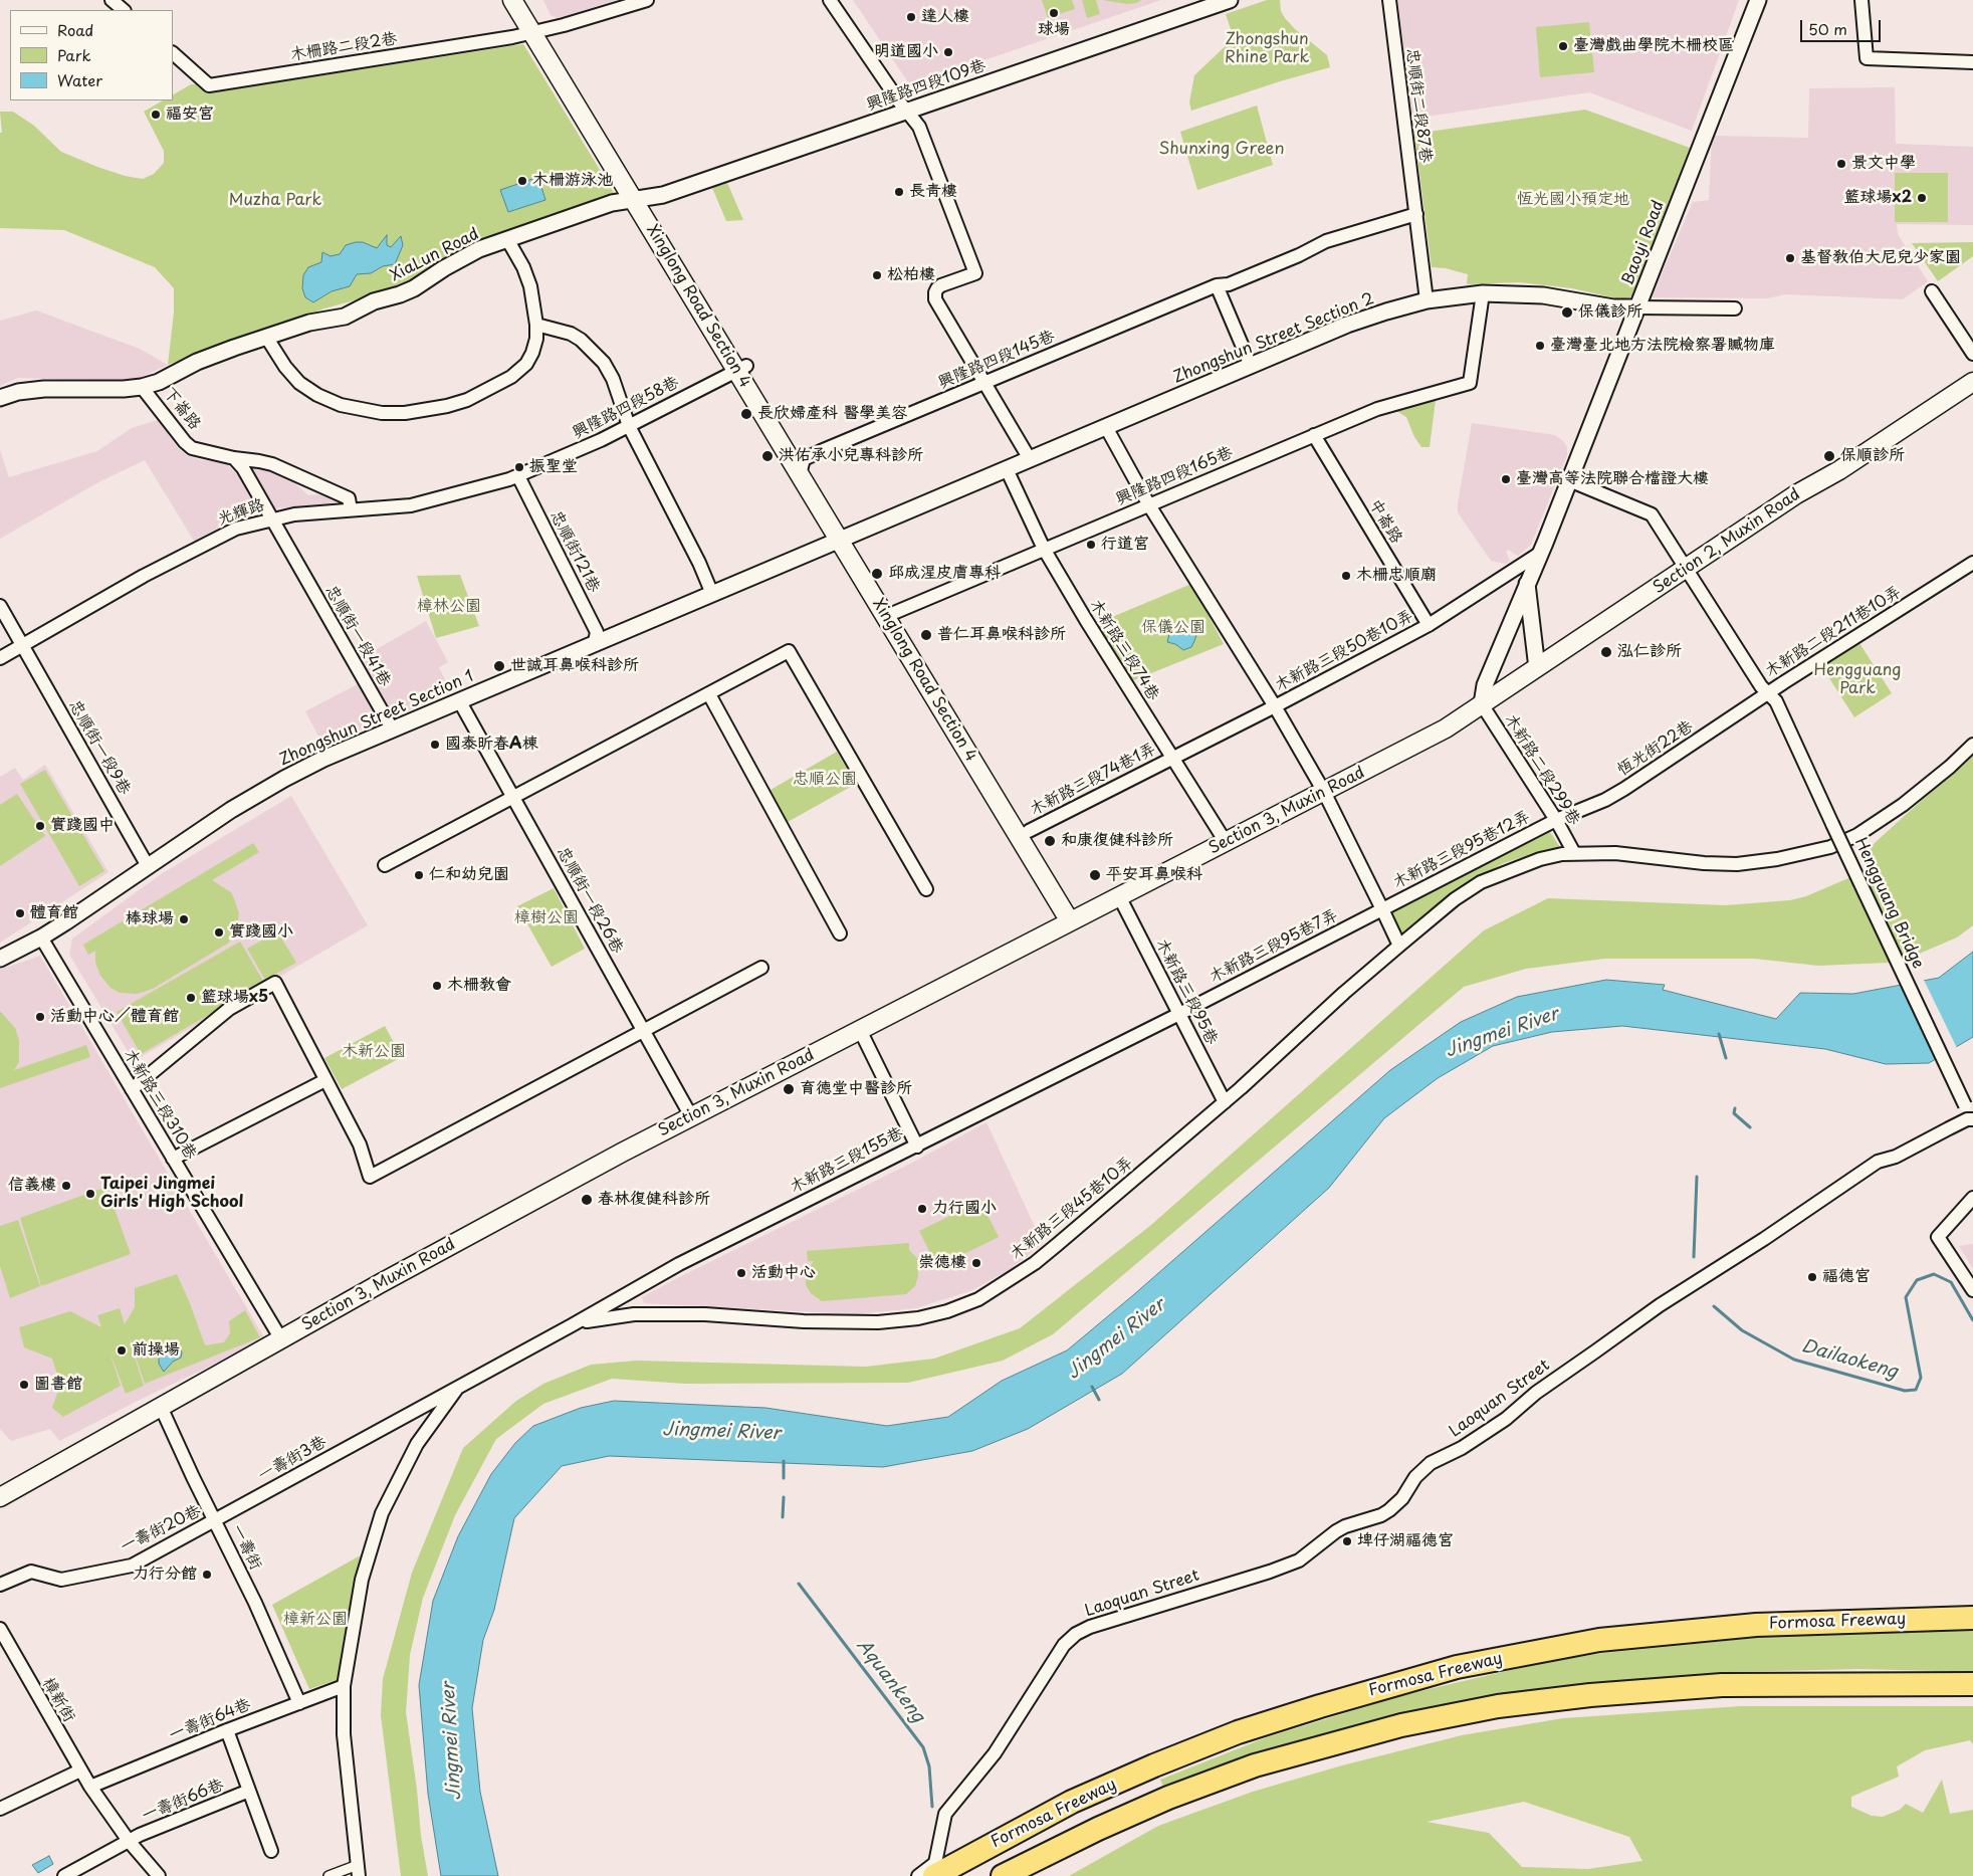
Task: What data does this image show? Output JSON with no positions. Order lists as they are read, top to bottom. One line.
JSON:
{"streets":{"highway":["Formosa Freeway"],"main road":["Xinglong Road Section 4","Section 2, Muxin Road","Section 3, Muxin Road"],"street":["木柵路二段2巷","興隆路四段109巷","忠順街二段87巷","Baoyi Road","XiaLun Road","Zhongshun Street Section 2","興隆路四段145巷","興隆路四段58巷","下崙路","興隆路四段165巷","光輝路","中崙路","忠順街121巷","木新路二段211巷10弄","忠順街一段41巷","木新路三段74巷","木新路三段50巷10弄","Zhongshun Street Section 1","忠順街一段9巷","恆光街22巷","木新路二段299巷","木新路三段74巷1弄","木新路三段95巷12弄","忠順街一段26巷","Hengguang Bridge","木新路三段95巷7弄","木新路三段95巷","木新路三段310巷","木新路三段155巷","木新路三段45巷10弄","Laoquan Street","一壽街3巷","一壽街20巷","一壽街","樟新街","一壽街64巷","一壽街66巷"]},"crossings":[["木柵路二段2巷","Xinglong Road Section 4"],["興隆路四段109巷","XiaLun Road"],["興隆路四段109巷","Xinglong Road Section 4"],["忠順街二段87巷","Zhongshun Street Section 2"],["忠順街二段87巷","興隆路四段145巷"],["Baoyi Road","Zhongshun Street Section 2"],["Baoyi Road","Section 2, Muxin Road"],["Baoyi Road","木新路三段50巷10弄"],["Baoyi Road","木新路二段299巷"],["Baoyi Road","Section 3, Muxin Road"],["Baoyi Road","Hengguang Bridge"],["XiaLun Road","Xinglong Road Section 4"],["XiaLun Road","下崙路"],["Xinglong Road Section 4","Zhongshun Street Section 2"],["Xinglong Road Section 4","興隆路四段145巷"],["Xinglong Road Section 4","興隆路四段58巷"],["Xinglong Road Section 4","興隆路四段165巷"],["Xinglong Road Section 4","Zhongshun Street Section 1"],["Xinglong Road Section 4","木新路三段74巷1弄"],["Xinglong Road Section 4","Section 3, Muxin Road"],["Zhongshun Street Section 2","興隆路四段165巷"],["Zhongshun Street Section 2","木新路三段74巷"],["Zhongshun Street Section 2","Zhongshun Street Section 1"],["興隆路四段58巷","光輝路"],["興隆路四段58巷","忠順街121巷"],["下崙路","光輝路"],["下崙路","忠順街一段41巷"],["興隆路四段165巷","中崙路"],["興隆路四段165巷","木新路三段74巷"],["光輝路","忠順街121巷"],["光輝路","忠順街一段41巷"],["光輝路","忠順街一段9巷"],["中崙路","木新路三段50巷10弄"],["Section 2, Muxin Road","木新路二段299巷"],["Section 2, Muxin Road","Section 3, Muxin Road"],["Section 2, Muxin Road","Hengguang Bridge"],["忠順街121巷","Zhongshun Street Section 1"],["木新路二段211巷10弄","恆光街22巷"],["木新路二段211巷10弄","Hengguang Bridge"],["忠順街一段41巷","Zhongshun Street Section 1"],["木新路三段74巷","木新路三段50巷10弄"],["木新路三段74巷","木新路三段74巷1弄"],["木新路三段74巷","Section 3, Muxin Road"],["木新路三段50巷10弄","木新路三段74巷1弄"],["Zhongshun Street Section 1","忠順街一段9巷"],["Zhongshun Street Section 1","忠順街一段26巷"],["Zhongshun Street Section 1","木新路三段310巷"],["恆光街22巷","木新路二段299巷"],["恆光街22巷","木新路三段95巷12弄"],["恆光街22巷","Hengguang Bridge"],["木新路二段299巷","Section 3, Muxin Road"],["木新路二段299巷","木新路三段95巷12弄"],["木新路二段299巷","木新路三段45巷10弄"],["Section 3, Muxin Road","忠順街一段26巷"],["Section 3, Muxin Road","木新路三段95巷"],["Section 3, Muxin Road","木新路三段310巷"],["Section 3, Muxin Road","木新路三段155巷"],["Section 3, Muxin Road","一壽街"],["木新路三段95巷12弄","木新路三段95巷7弄"],["Hengguang Bridge","Laoquan Street"],["木新路三段95巷7弄","木新路三段95巷"],["木新路三段95巷7弄","木新路三段155巷"],["木新路三段95巷","木新路三段45巷10弄"],["木新路三段155巷","木新路三段45巷10弄"],["木新路三段155巷","一壽街3巷"],["木新路三段45巷10弄","一壽街3巷"],["一壽街3巷","一壽街20巷"],["一壽街3巷","一壽街"],["一壽街20巷","一壽街"],["一壽街","一壽街64巷"],["樟新街","一壽街64巷"],["樟新街","一壽街66巷"]],"water":["Jingmei River","Dailaokeng","Aquankeng"],"parks":["Zhongshun Rhine Park","Shunxing Green","恆光國小預定地","Muzha Park","樟林公園","保儀公園","Hengguang Park","忠順公園","樟樹公園","木新公園","樟新公園"],"places":["球場","達人樓","臺灣戲曲學院木柵校區","明道國小","福安宮","景文中學","木柵游泳池","長青樓","籃球場x2","基督教伯大尼兒少家園","松柏樓","保儀診所","臺灣臺北地方法院檢察署贓物庫","長欣婦產科 醫學美容","洪佑承小兒專科診所","保順診所","振聖堂","臺灣高等法院聯合檔證大樓","行道宮","邱成湦皮膚專科","木柵忠順廟","普仁耳鼻喉科診所","泓仁診所","世誠耳鼻喉科診所","國泰昕春A棟","實踐國中","和康復健科診所","仁和幼兒園","平安耳鼻喉科","體育館","棒球場","實踐國小","木柵教會","籃球場x5","活動中心／體育館","育德堂中醫診所","信義樓","Taipei Jingmei Girls' High School","春林復健科診所","力行國小","崇德樓","活動中心","福德宮","前操場","圖書館","埤仔湖福德宮","力行分館"],"legend":["Road","Park","Water"],"scale_bar":"50 m"}
